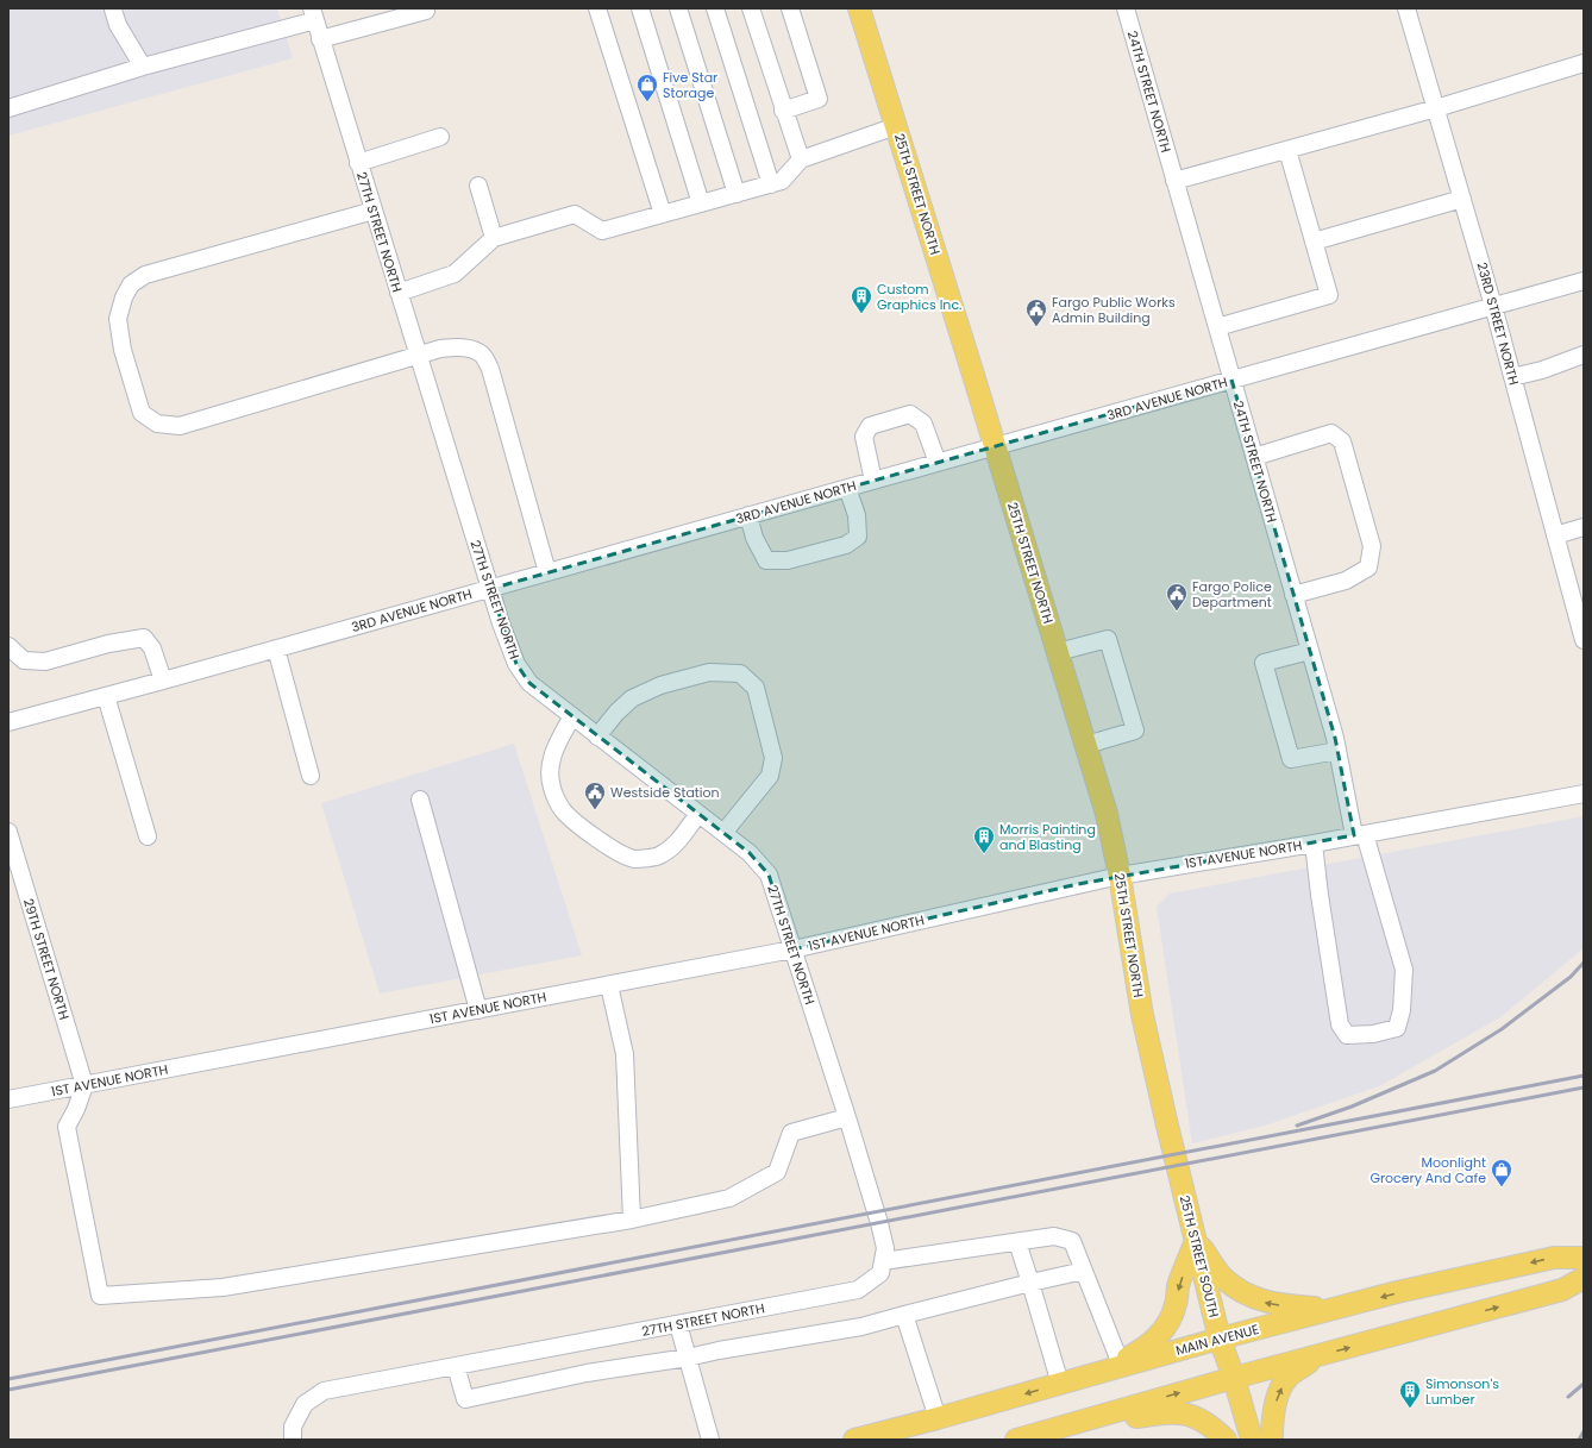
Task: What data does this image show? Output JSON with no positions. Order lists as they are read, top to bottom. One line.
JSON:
{"streets":{"main road":["25TH STREET NORTH","25TH STREET SOUTH","MAIN AVENUE"],"street":["24TH STREET NORTH","27TH STREET NORTH","23RD STREET NORTH","3RD AVENUE NORTH","1ST AVENUE NORTH","29TH STREET NORTH"]},"crossings":[["24TH STREET NORTH","3RD AVENUE NORTH"],["24TH STREET NORTH","1ST AVENUE NORTH"],["25TH STREET NORTH","3RD AVENUE NORTH"],["25TH STREET NORTH","1ST AVENUE NORTH"],["25TH STREET NORTH","25TH STREET SOUTH"],["27TH STREET NORTH","3RD AVENUE NORTH"],["27TH STREET NORTH","1ST AVENUE NORTH"],["23RD STREET NORTH","3RD AVENUE NORTH"],["1ST AVENUE NORTH","29TH STREET NORTH"],["25TH STREET SOUTH","MAIN AVENUE"]],"places":{"shop":["Five Star Storage","Moonlight Grocery And Cafe"],"building":["Custom Graphics Inc.","Morris Painting and Blasting","Simonson's Lumber"],"public building":["Fargo Public Works Admin Building","Fargo Police Department","Westside Station"]}}
